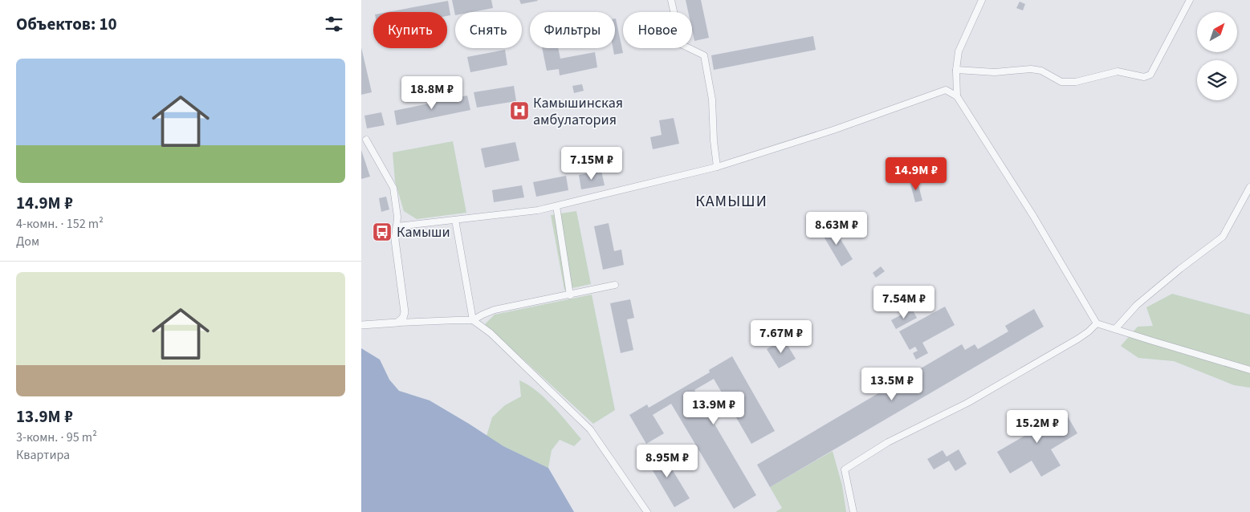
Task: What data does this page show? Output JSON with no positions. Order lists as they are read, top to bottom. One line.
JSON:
{"districts":["КАМЫШИ"],"places":{"hospital":["Камышинская амбулатория"],"bus stop":["Камыши"]},"north":"top right","page":{"heading":"Объектов: 10","chip":["Купить","Снять","Фильтры","Новое"],"list":[{"name":"14.9M ₽","note":"4-комн. · 152 m² · Дом"},{"name":"13.9M ₽","note":"3-комн. · 95 m² · Квартира"}],"price":["18.8M ₽","7.15M ₽","14.9M ₽","8.63M ₽","7.54M ₽","7.67M ₽","13.5M ₽","13.9M ₽","15.2M ₽","8.95M ₽"]}}
